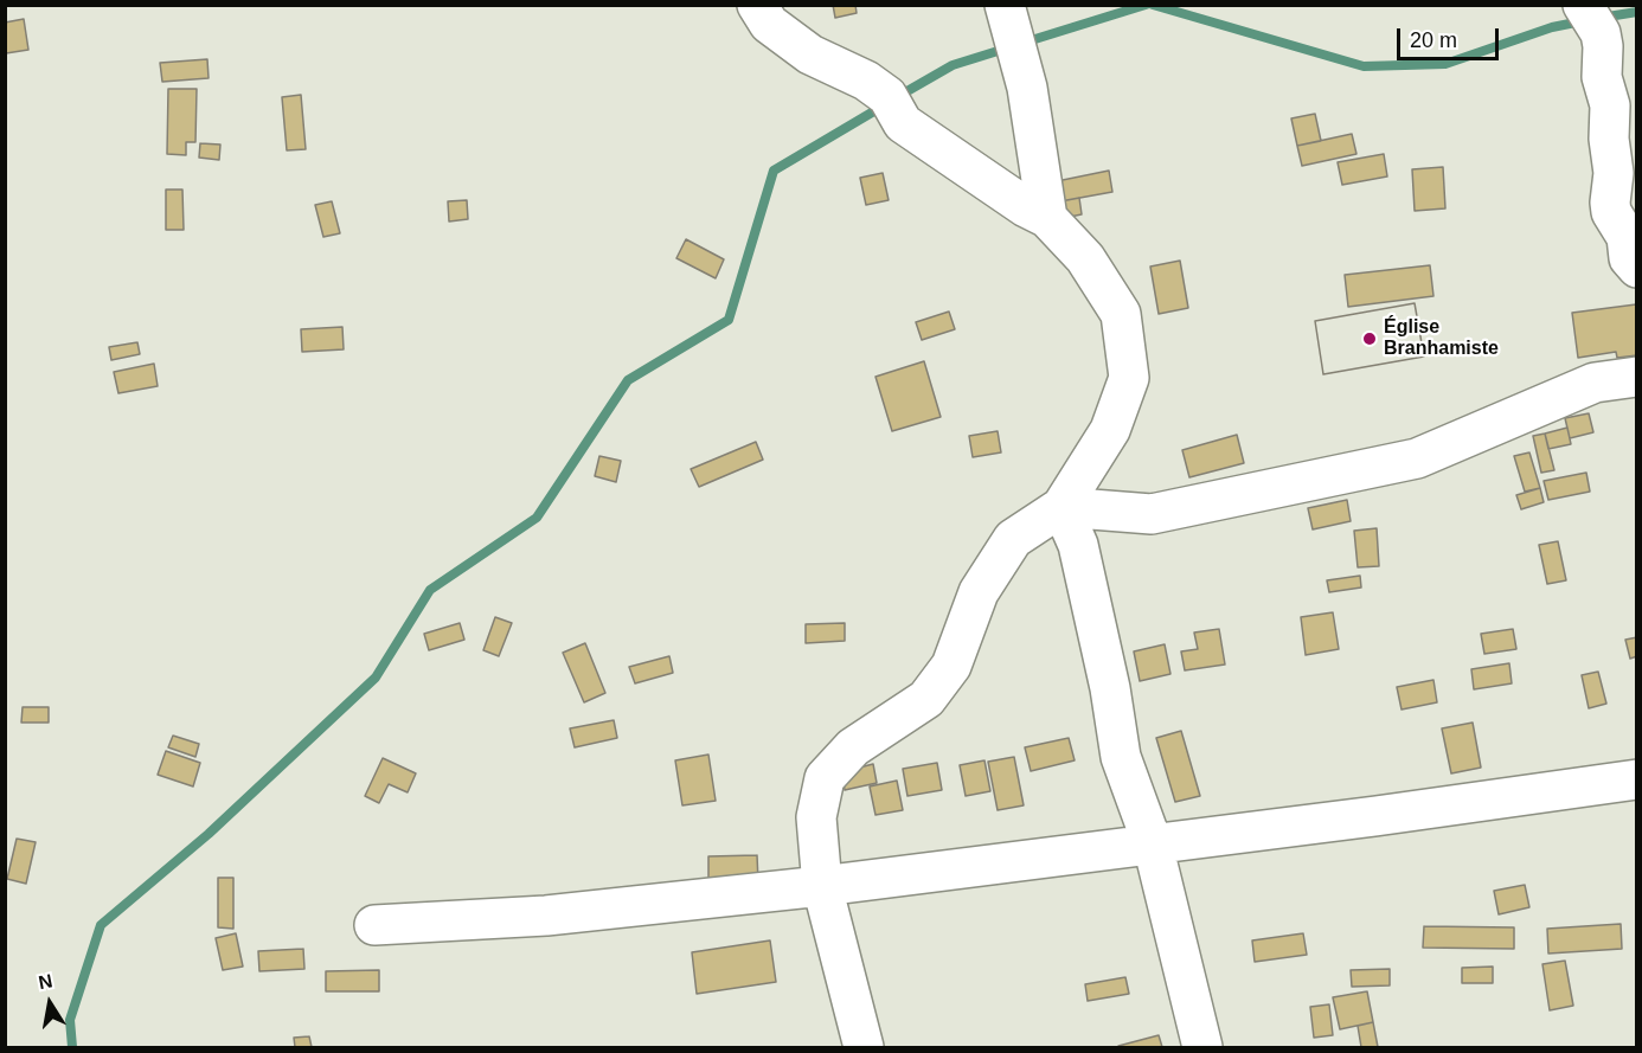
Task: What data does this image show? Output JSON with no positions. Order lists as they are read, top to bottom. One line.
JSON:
{"places":["Église Branhamiste"],"scale_bar":"20 m","north":"top"}
